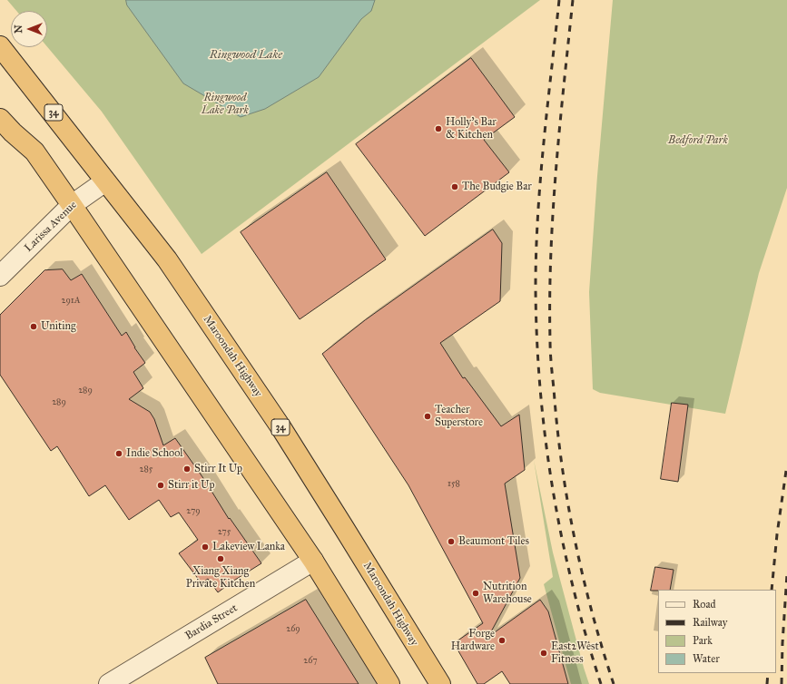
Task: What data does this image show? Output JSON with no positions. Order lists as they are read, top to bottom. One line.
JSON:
{"streets":{"highway":["34","Maroondah Highway"],"street":["Larissa Avenue","Bardia Street"]},"crossings":[["Larissa Avenue","Maroondah Highway"]],"water":["Ringwood Lake"],"parks":["Ringwood Lake Park","Bedford Park"],"places":["Holly's Bar & Kitchen","The Budgie Bar","Uniting","Teacher Superstore","Indie School","Stirr It Up","Stirr it Up","Beaumont Tiles","Lakeview Lanka","Xiang Xiang Private Kitchen","Nutrition Warehouse","Forge Hardware","East2West Fitness"],"house_numbers":["291A","289","289","285","158","279","275","269","267"],"legend":["Road","Railway","Park","Water"],"north":"left"}
